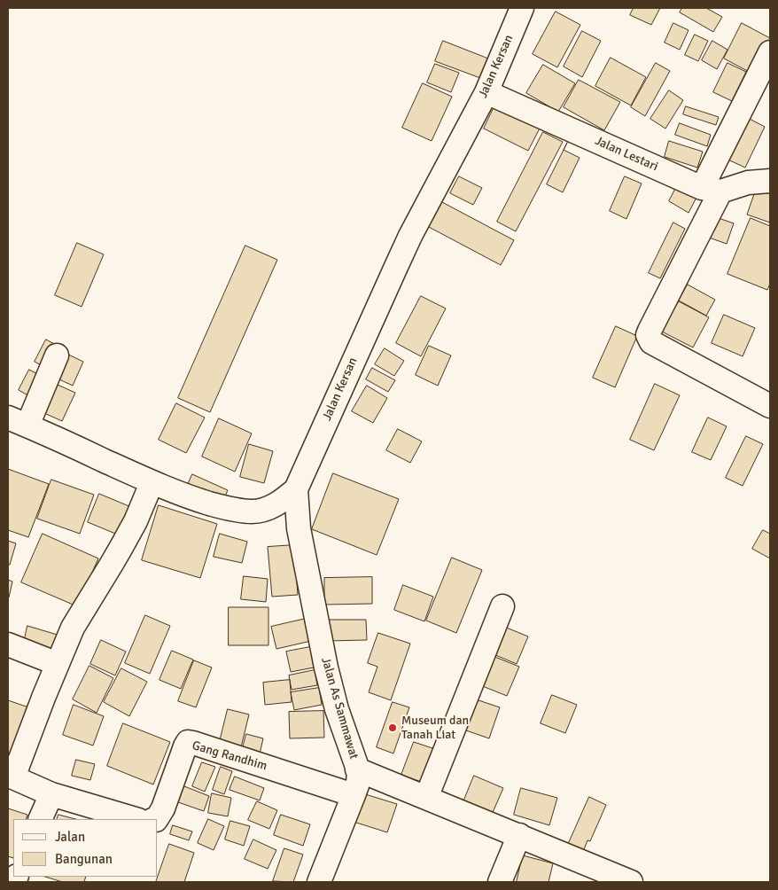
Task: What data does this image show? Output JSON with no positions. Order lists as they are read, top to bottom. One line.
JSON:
{"streets":{"street":["Jalan Kersan","Jalan Lestari","Jalan As Sammawat","Gang Randhim"]},"crossings":[["Jalan Kersan","Jalan Lestari"],["Jalan Kersan","Jalan As Sammawat"],["Jalan As Sammawat","Gang Randhim"]],"places":["Museum dan Tanah Liat"],"legend":["Jalan","Bangunan"]}
